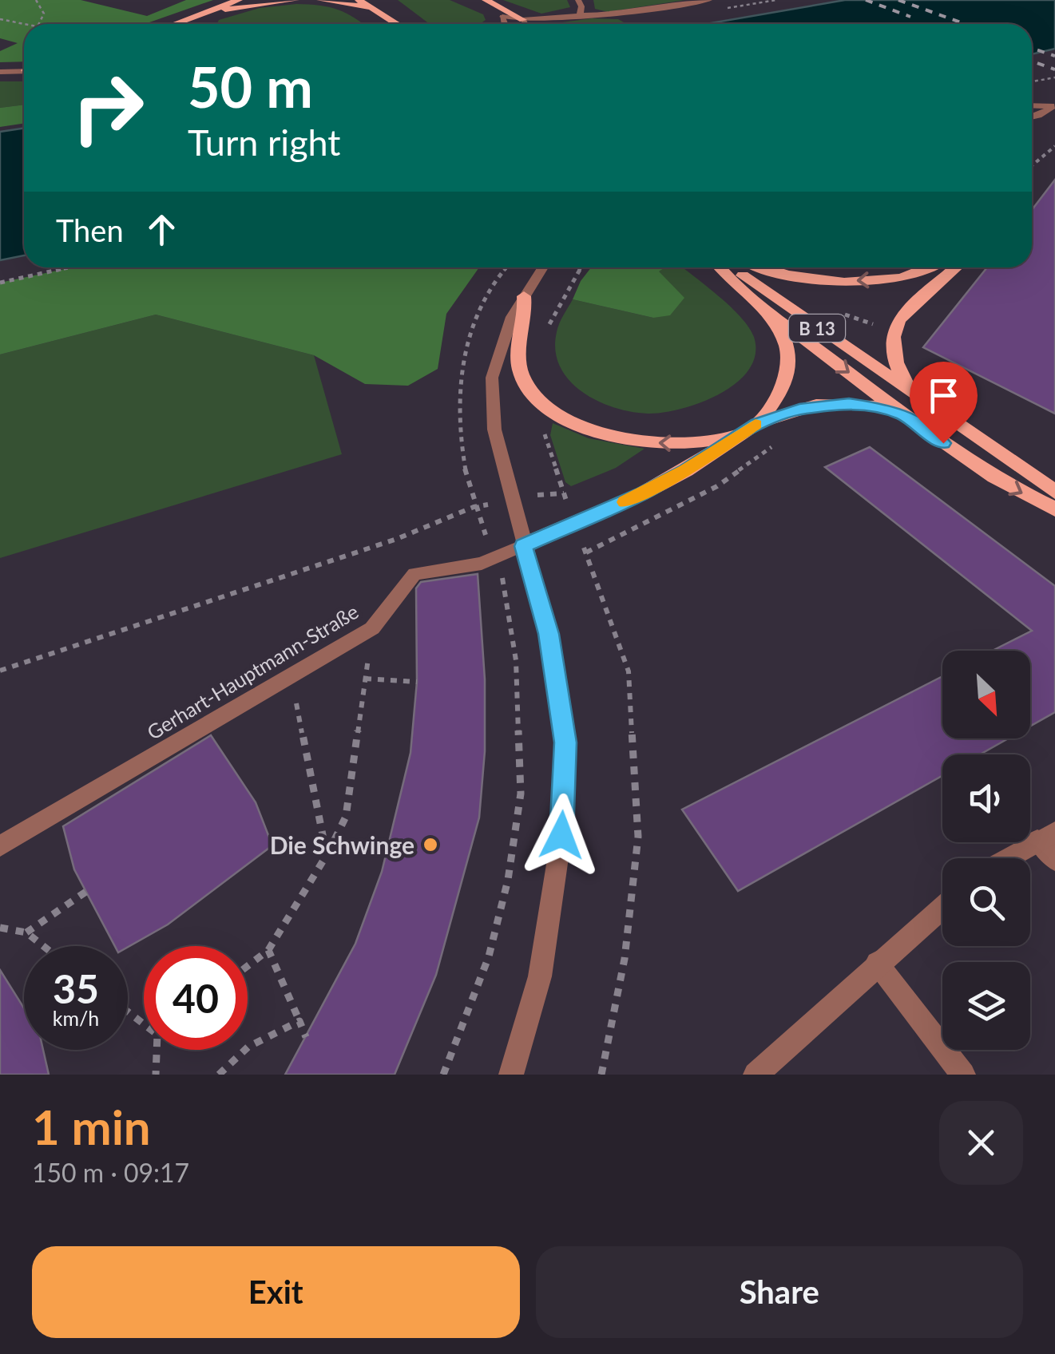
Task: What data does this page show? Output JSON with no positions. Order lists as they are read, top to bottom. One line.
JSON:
{"streets":{"main road":["B 13"],"street":["Gerhart-Hauptmann-Straße"]},"places":["Die Schwinge"],"north":"bottom right","page":{"turn":["50 m","Turn right"],"then":"Then","speed":"35 km/h","limit":"40","heading":["1 min","150 m · 09:17"],"buttons":["Exit","Share"]}}
